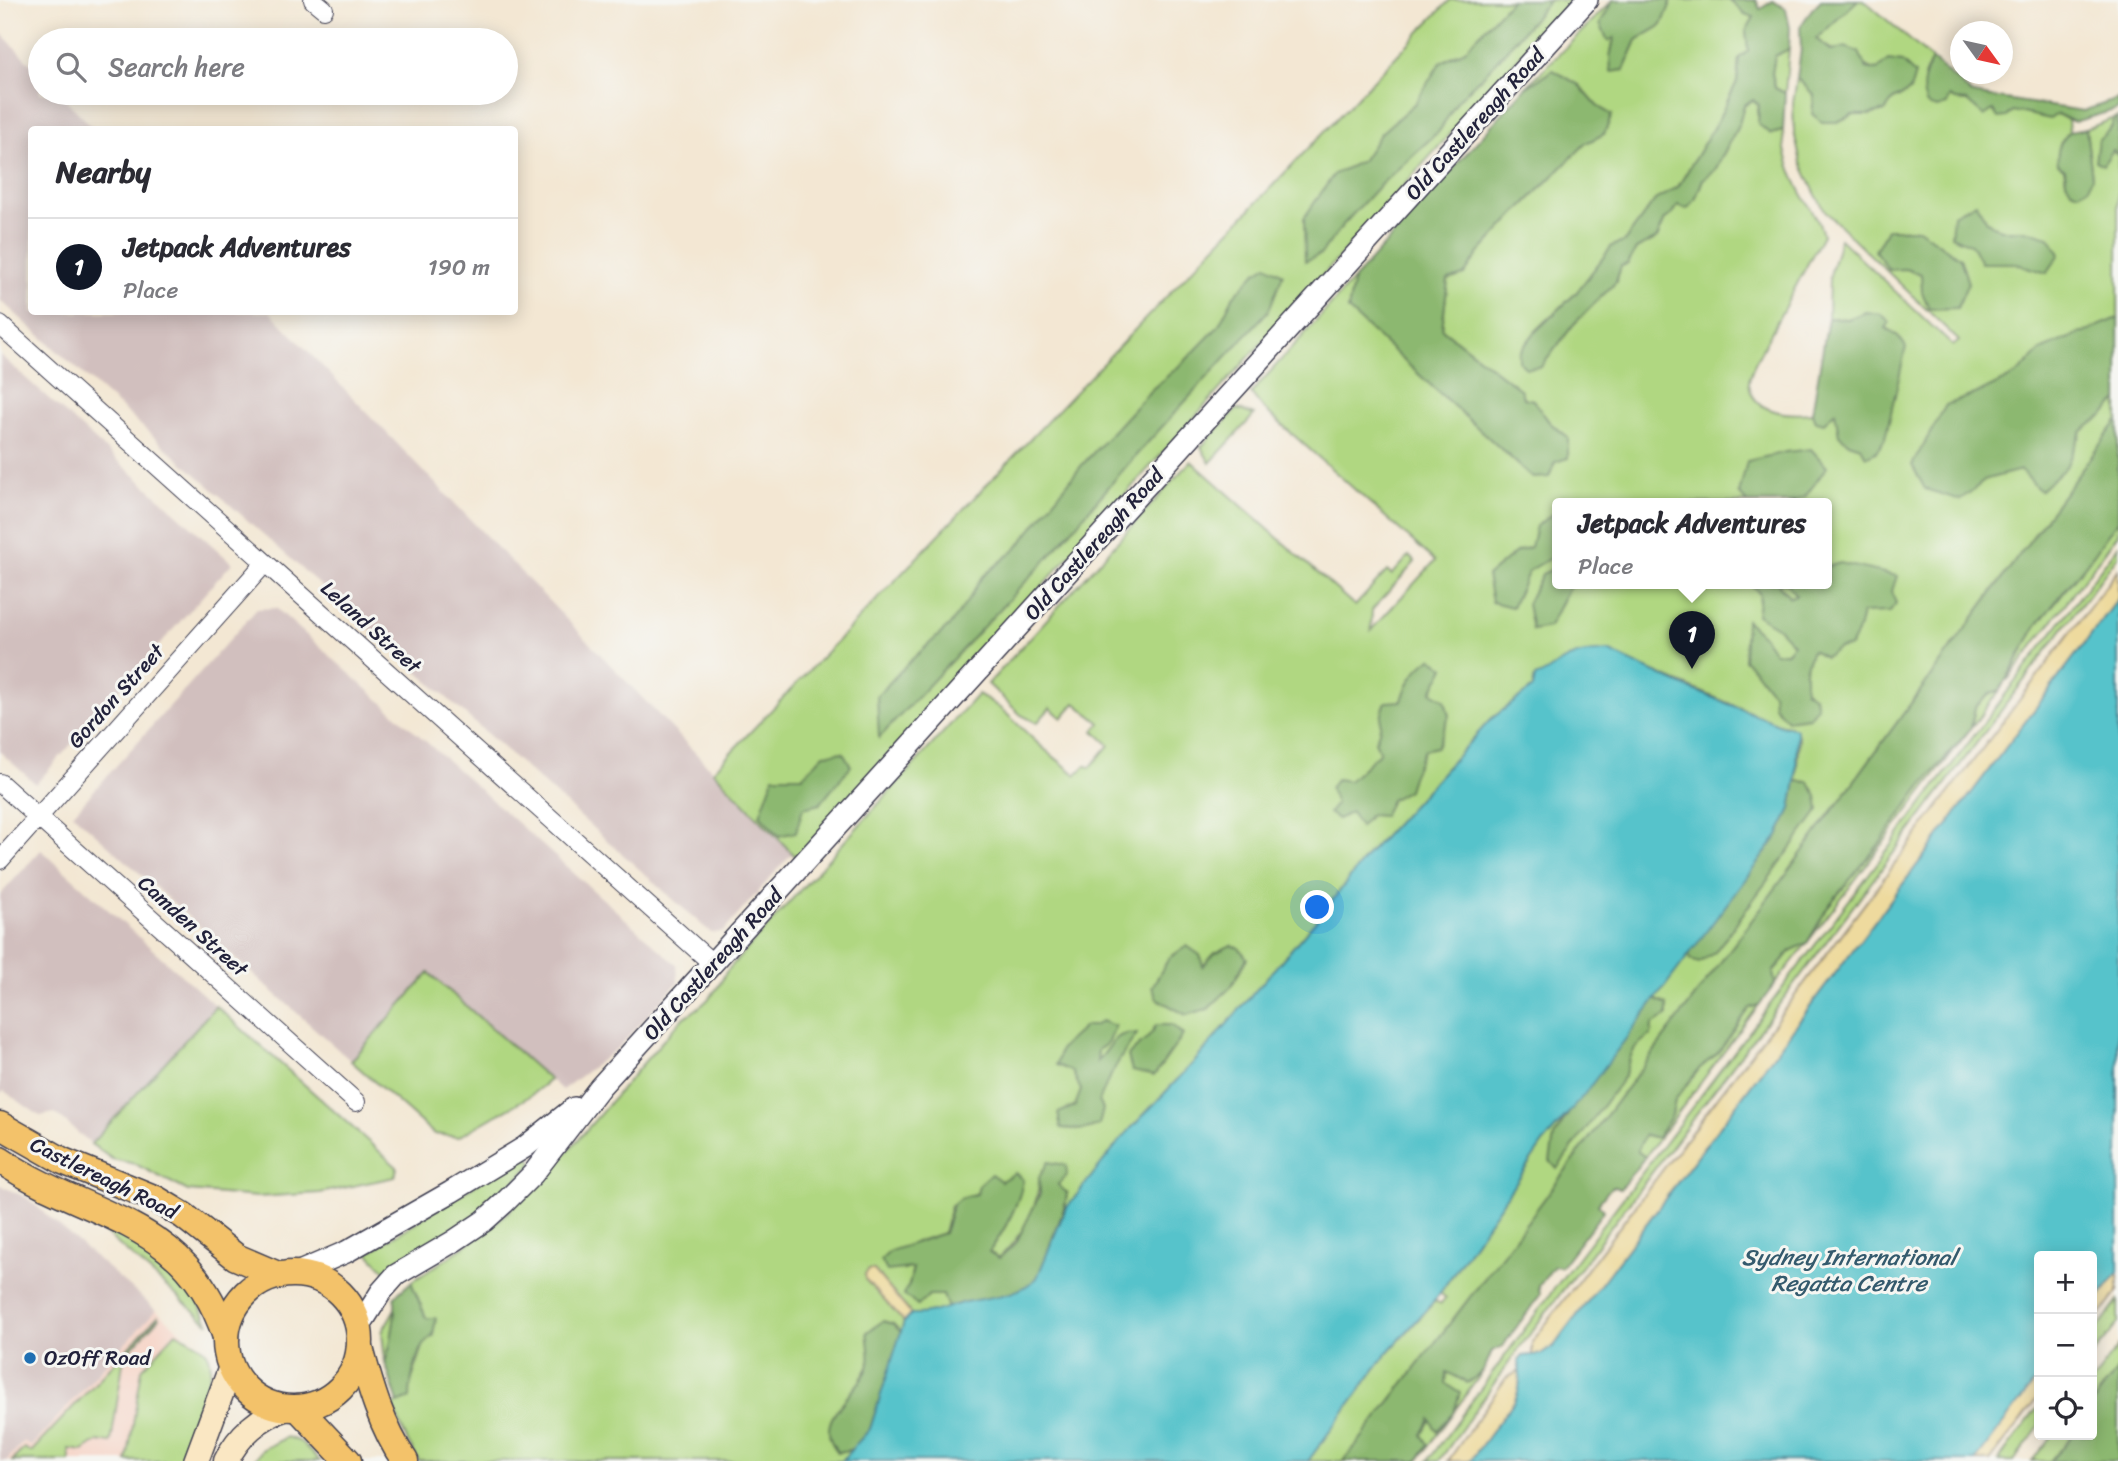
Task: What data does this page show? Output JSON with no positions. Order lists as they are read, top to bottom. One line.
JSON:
{"streets":{"main road":["Castlereagh Road"],"street":["Old Castlereagh Road","Leland Street","Gordon Street","Camden Street"]},"crossings":[["Old Castlereagh Road","Leland Street"],["Old Castlereagh Road","Castlereagh Road"],["Leland Street","Gordon Street"],["Gordon Street","Camden Street"]],"water":["Sydney International Regatta Centre"],"places":["OzOff Road"],"north":"bottom right","page":{"search":"Search here","heading":"Nearby","list":[{"mark":"1","name":"Jetpack Adventures","note":"Place","value":"190 m"}],"popup":["Jetpack Adventures","Place"],"pins":"1","map_buttons":["+","−"]}}
